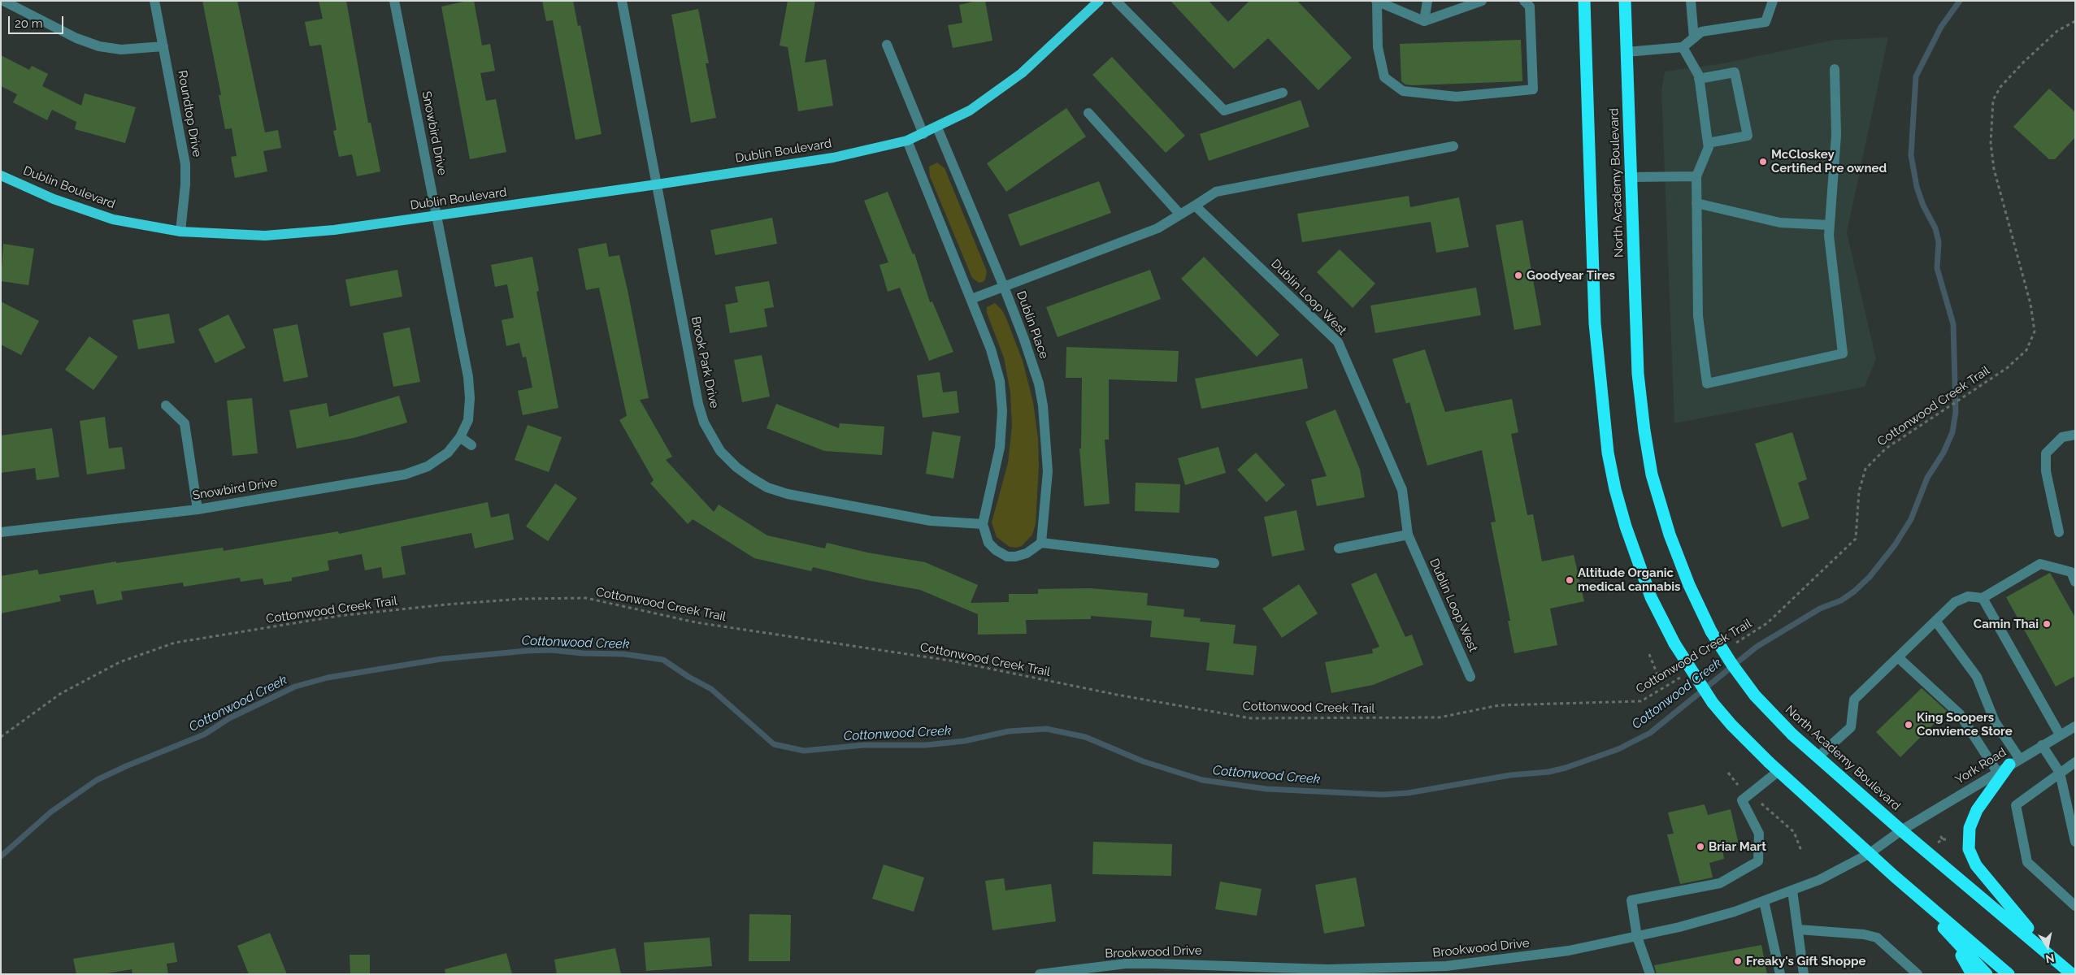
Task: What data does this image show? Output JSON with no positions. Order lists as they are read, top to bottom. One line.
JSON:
{"streets":{"highway":["North Academy Boulevard"],"main road":["Dublin Boulevard"],"street":["Roundtop Drive","Snowbird Drive","Dublin Loop West","Dublin Place","Brook Park Drive","York Road","Brookwood Drive"],"path":["Cottonwood Creek Trail"]},"crossings":[["Roundtop Drive","Dublin Boulevard"],["Snowbird Drive","Dublin Boulevard"],["Dublin Boulevard","Dublin Place"],["Dublin Boulevard","Brook Park Drive"],["North Academy Boulevard","York Road"],["North Academy Boulevard","Brookwood Drive"],["York Road","Brookwood Drive"]],"water":["Cottonwood Creek"],"places":["McCloskey Certified Pre owned","Goodyear Tires","Altitude Organic medical cannabis","Camin Thai","King Soopers Convience Store","Briar Mart","Freaky's Gift Shoppe"],"scale_bar":"20 m","north":"bottom"}
